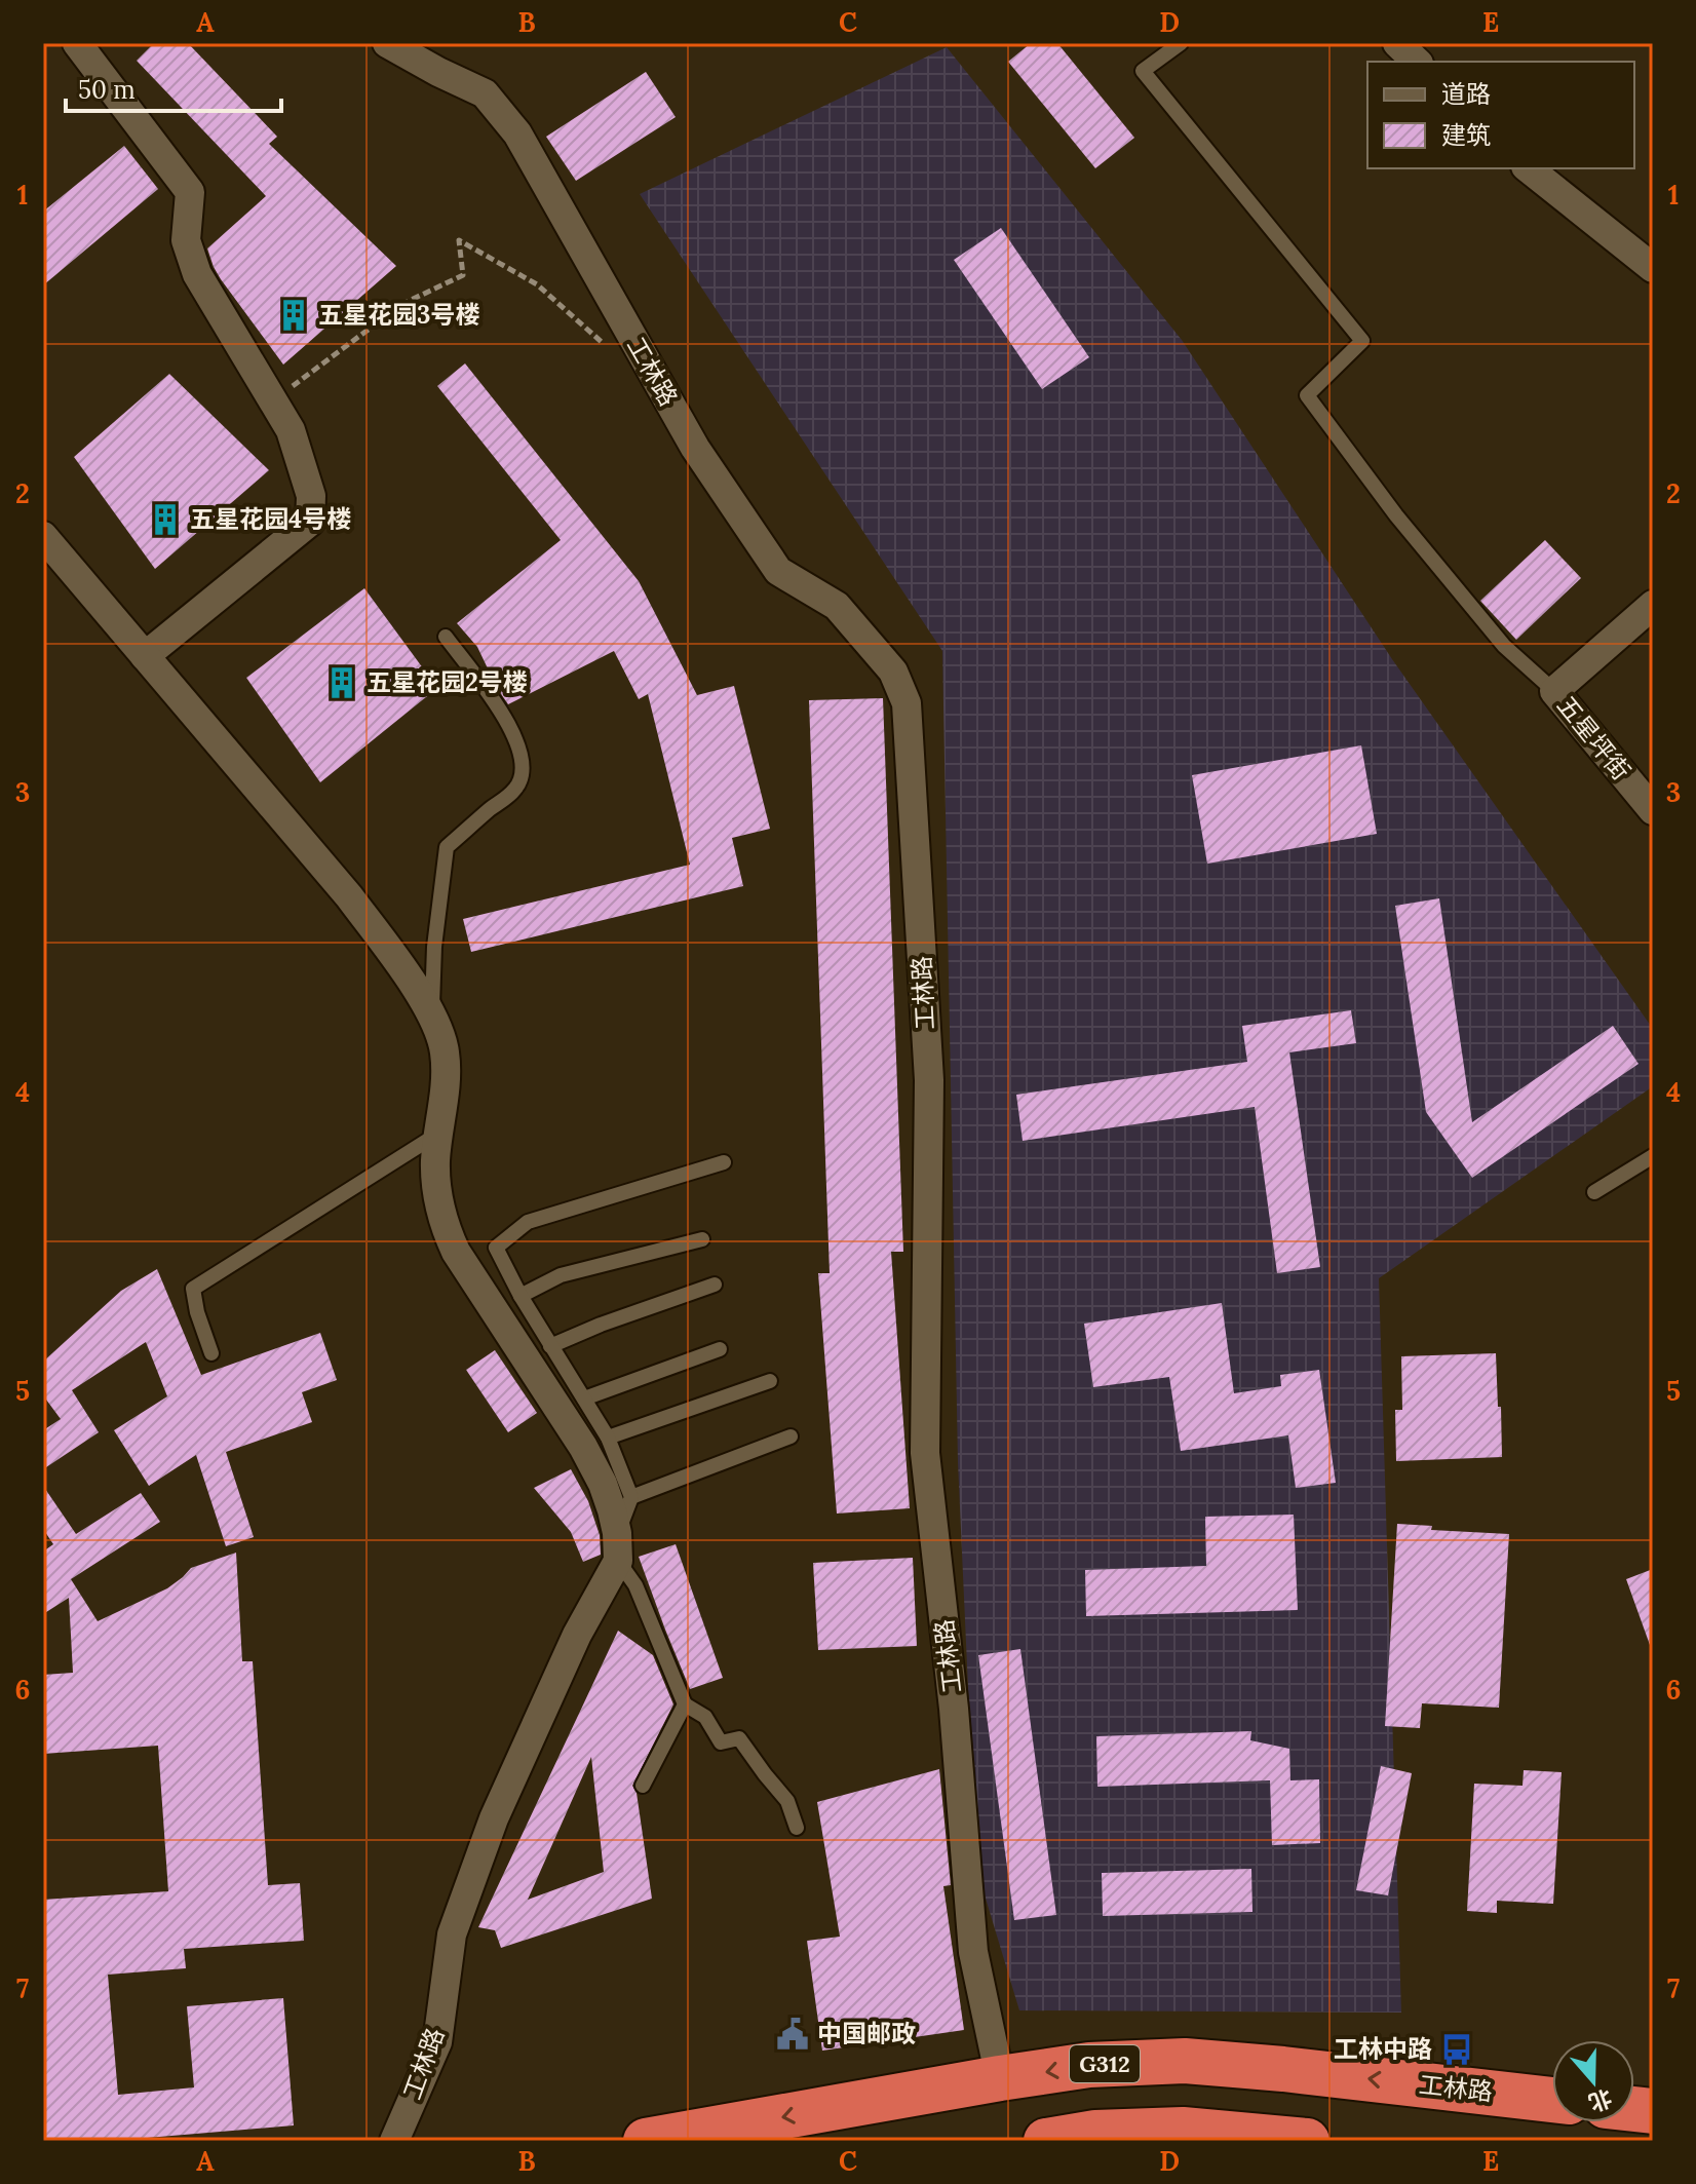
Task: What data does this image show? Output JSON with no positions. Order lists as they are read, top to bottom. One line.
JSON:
{"streets":{"highway":["工林路","G312"],"street":["五星坪街"]},"places":{"building":["五星花园3号楼","五星花园4号楼","五星花园2号楼"],"public building":["中国邮政"],"bus stop":["工林中路"]},"legend":["道路","建筑"],"scale_bar":"50 m","north":"bottom","grid":{"columns":["A","B","C","D","E"],"rows":["1","2","3","4","5","6","7"]}}
